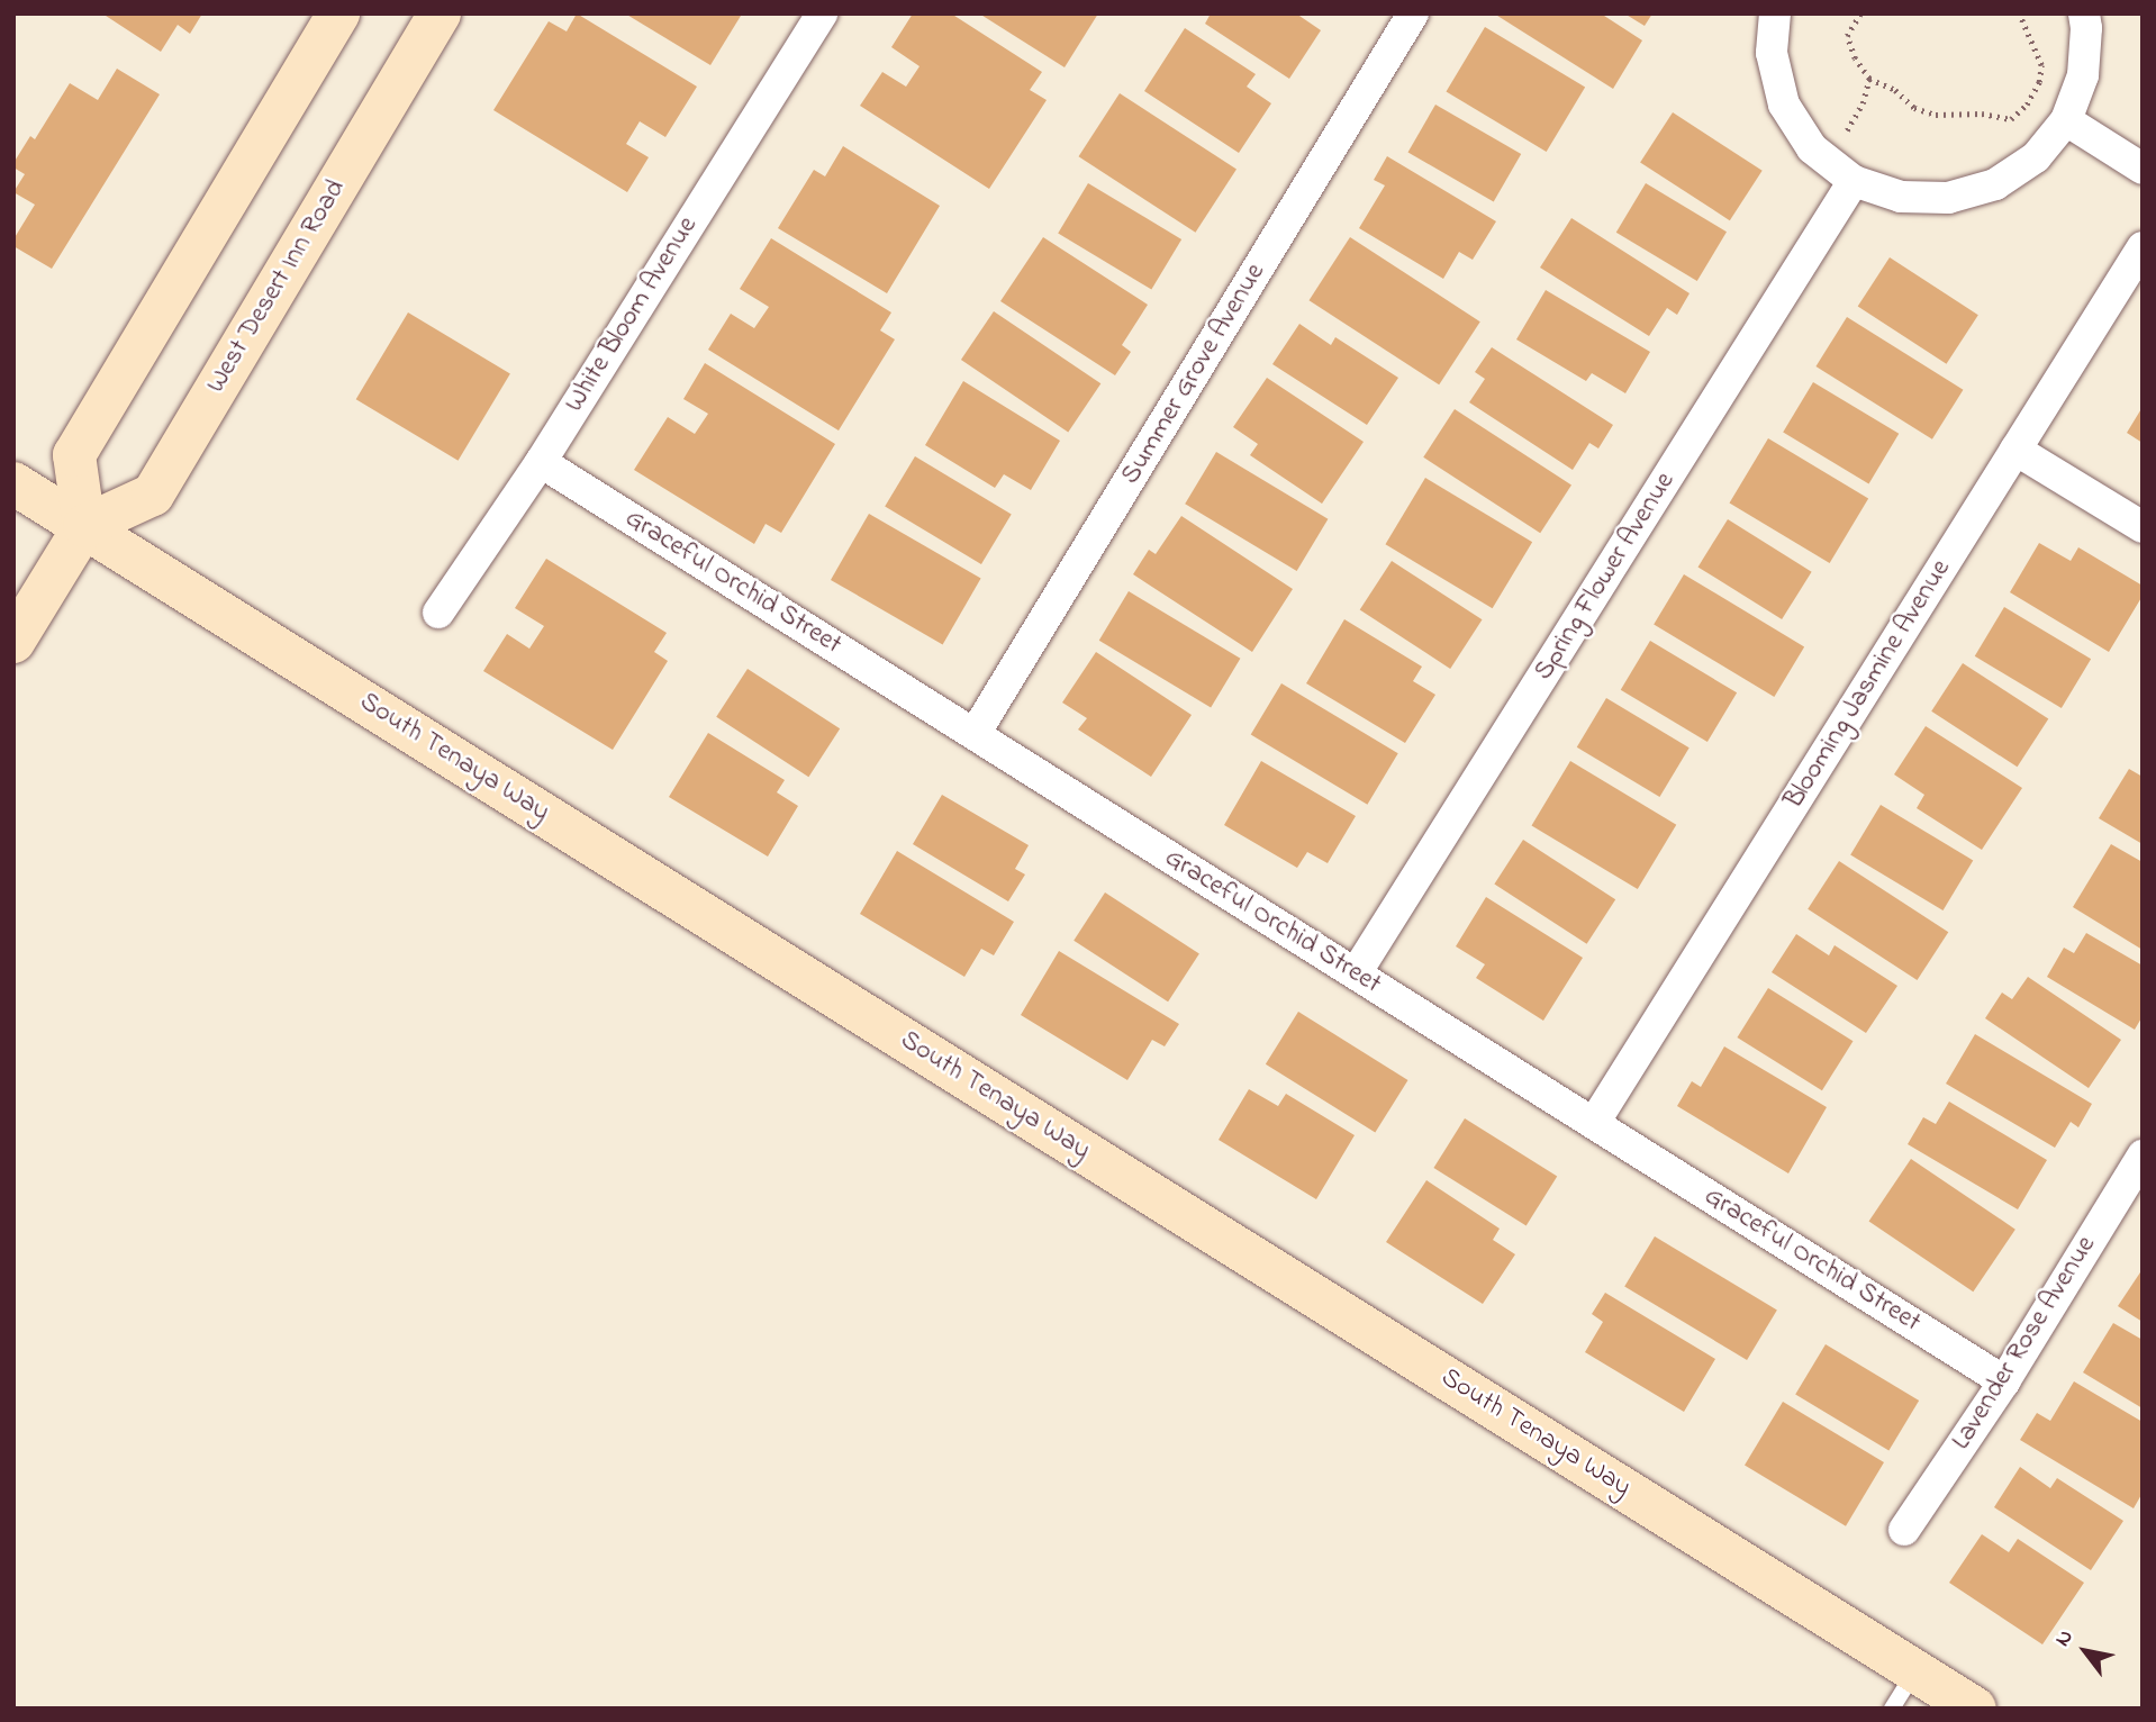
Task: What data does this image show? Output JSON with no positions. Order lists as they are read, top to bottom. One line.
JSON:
{"streets":{"street":["West Desert Inn Road","White Bloom Avenue","Summer Grove Avenue","Spring Flower Avenue","Graceful Orchid Street","Blooming Jasmine Avenue","South Tenaya Way","Lavender Rose Avenue"]},"crossings":[["West Desert Inn Road","South Tenaya Way"],["White Bloom Avenue","Graceful Orchid Street"],["Summer Grove Avenue","Graceful Orchid Street"],["Spring Flower Avenue","Graceful Orchid Street"],["Graceful Orchid Street","Blooming Jasmine Avenue"],["Graceful Orchid Street","Lavender Rose Avenue"]],"north":"top left"}
